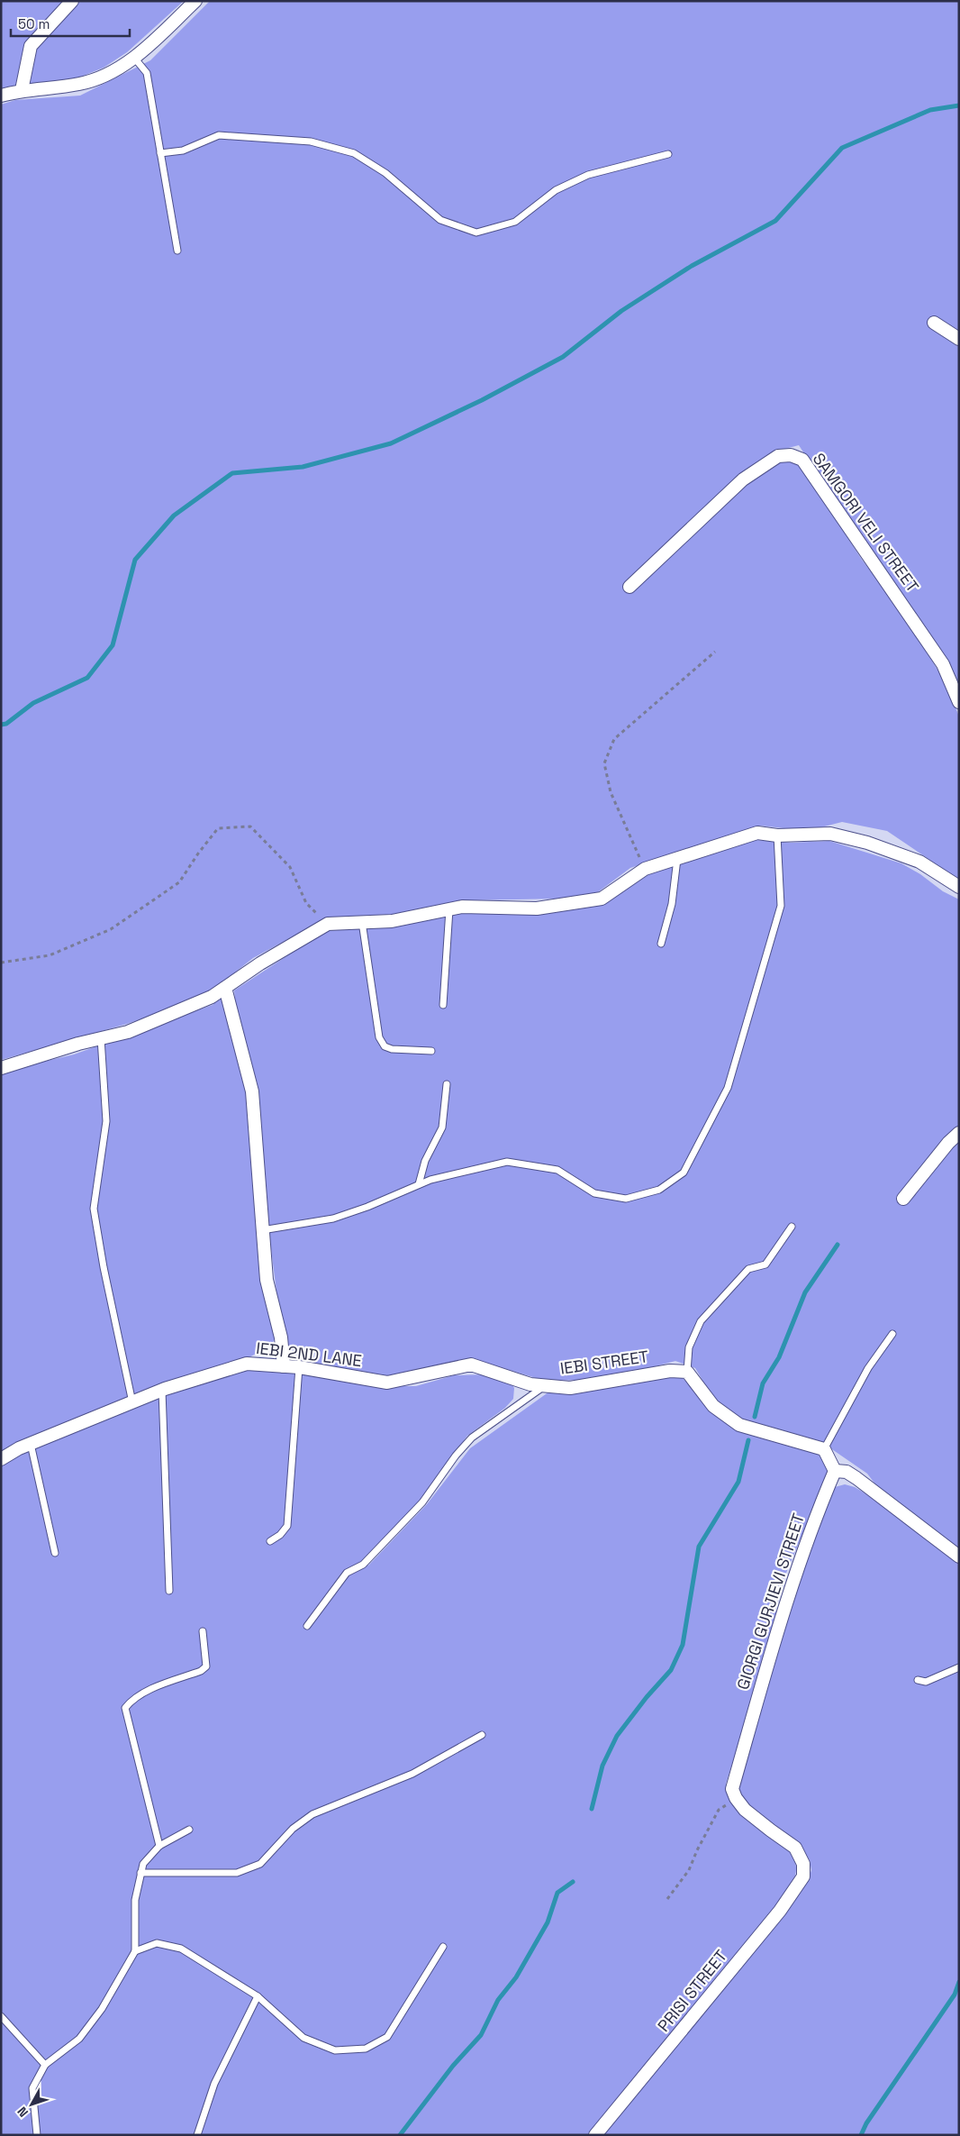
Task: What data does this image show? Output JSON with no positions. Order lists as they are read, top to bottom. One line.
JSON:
{"streets":{"street":["SAMGORI VELI STREET","IEBI 2ND LANE","IEBI STREET","GIORGI GURJIEVI STREET","PRISI STREET"]},"crossings":[["IEBI 2ND LANE","IEBI STREET"],["GIORGI GURJIEVI STREET","PRISI STREET"]],"scale_bar":"50 m","north":"bottom left"}
